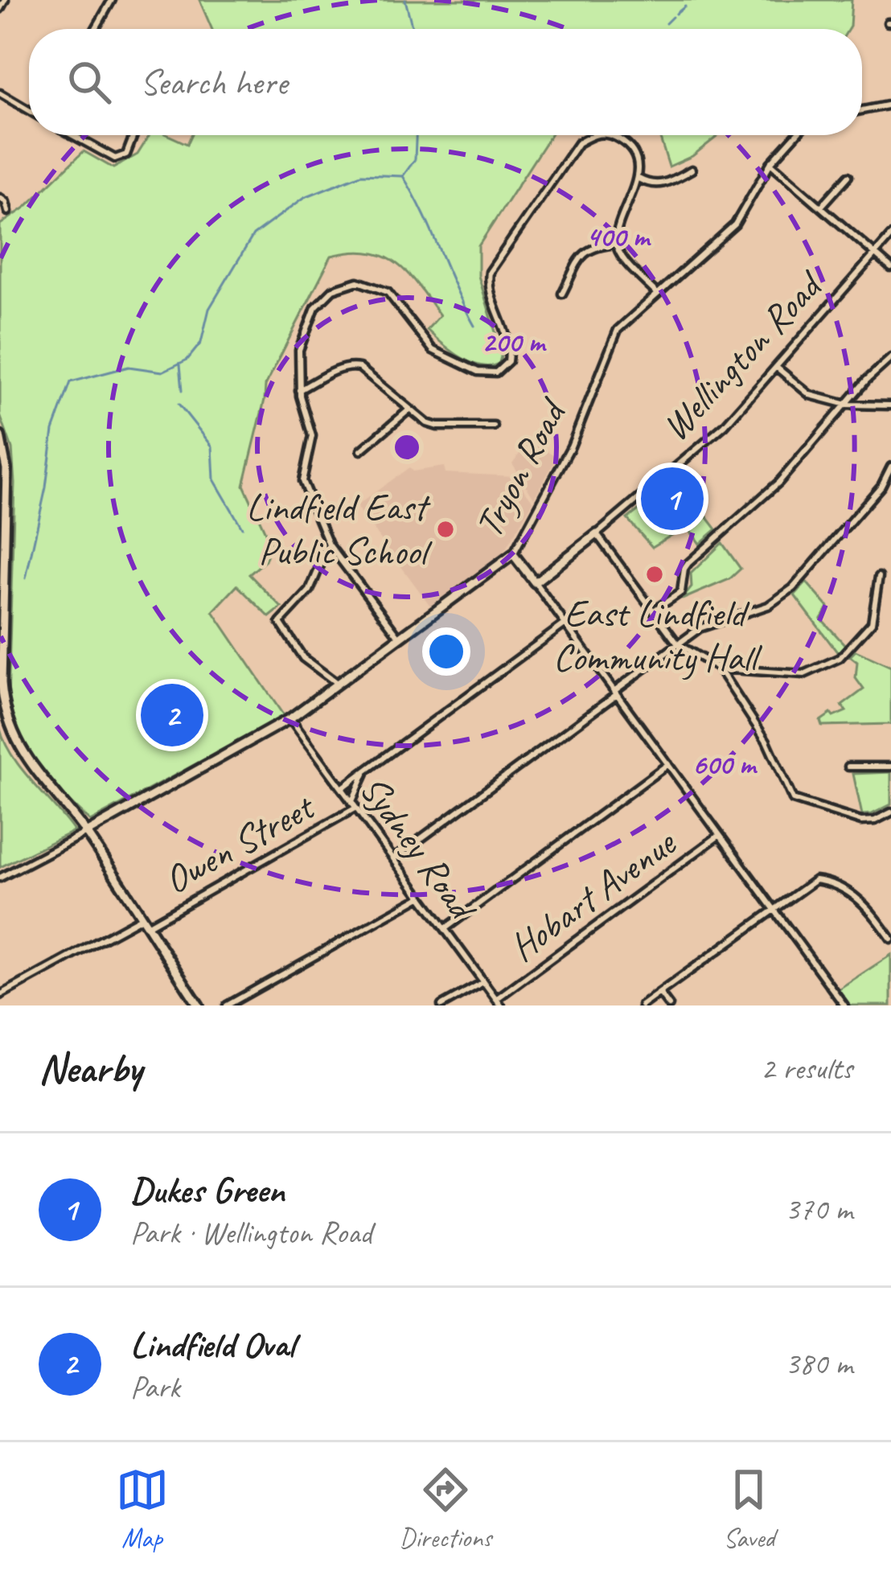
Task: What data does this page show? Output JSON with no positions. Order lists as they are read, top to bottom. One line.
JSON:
{"streets":{"street":["Wellington Road","Tryon Road","Owen Street","Sydney Road","Hobart Avenue"]},"crossings":[["Tryon Road","Sydney Road"],["Owen Street","Sydney Road"],["Sydney Road","Hobart Avenue"]],"places":["Lindfield East Public School","East Lindfield Community Hall"],"page":{"search":"Search here","pins":["1","2"],"heading":["Nearby","2 results"],"list":[{"mark":"1","name":"Dukes Green","note":"Park · Wellington Road","value":"370 m"},{"mark":"2","name":"Lindfield Oval","note":"Park","value":"380 m"}],"nav":["Map","Directions","Saved"]},"rings":["400 m","200 m","600 m"]}
